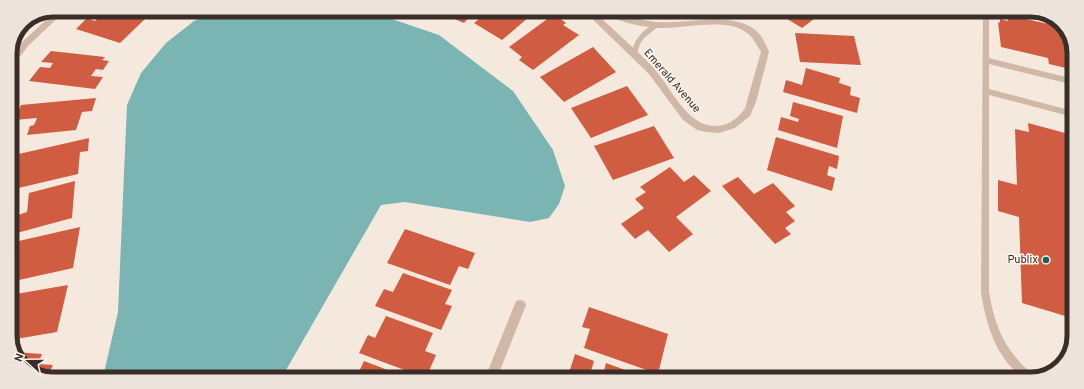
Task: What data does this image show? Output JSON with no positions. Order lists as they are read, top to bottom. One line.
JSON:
{"streets":{"street":["Emerald Avenue"]},"places":["Publix"],"north":"left"}
